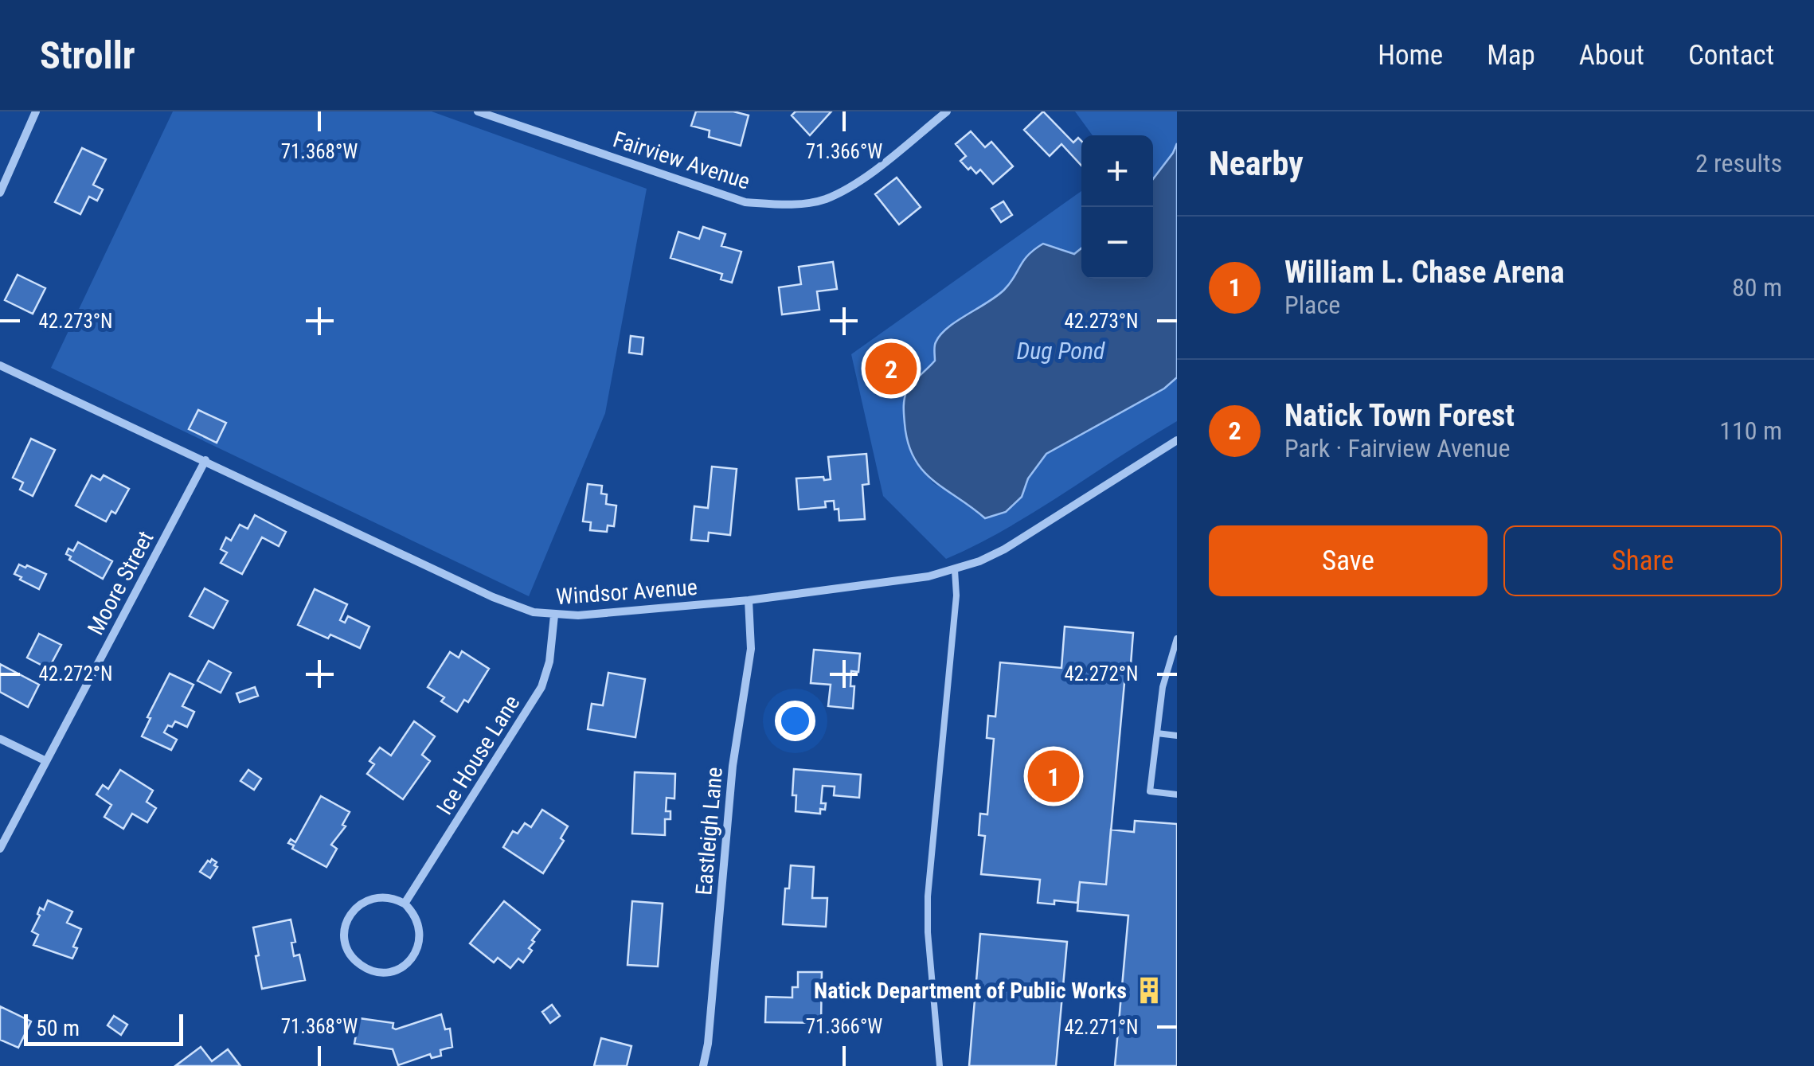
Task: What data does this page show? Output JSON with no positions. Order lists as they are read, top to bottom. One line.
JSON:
{"streets":{"street":["Fairview Avenue","Moore Street","Windsor Avenue","Ice House Lane","Eastleigh Lane"]},"crossings":[["Moore Street","Windsor Avenue"],["Windsor Avenue","Ice House Lane"],["Windsor Avenue","Eastleigh Lane"]],"water":["Dug Pond"],"places":{"building":["Natick Department of Public Works"]},"scale_bar":"50 m","page":{"header":"Strollr","nav":["Home","Map","About","Contact"],"heading":["Nearby","2 results"],"map_buttons":["+","−"],"list":[{"mark":"1","name":"William L. Chase Arena","note":"Place","value":"80 m"},{"mark":"2","name":"Natick Town Forest","note":"Park · Fairview Avenue","value":"110 m"}],"pins":["2","1"],"buttons":["Save","Share"],"scale":"50 m"},"coordinates":["71.368°W","71.366°W","42.273°N","42.272°N","42.271°N"]}
